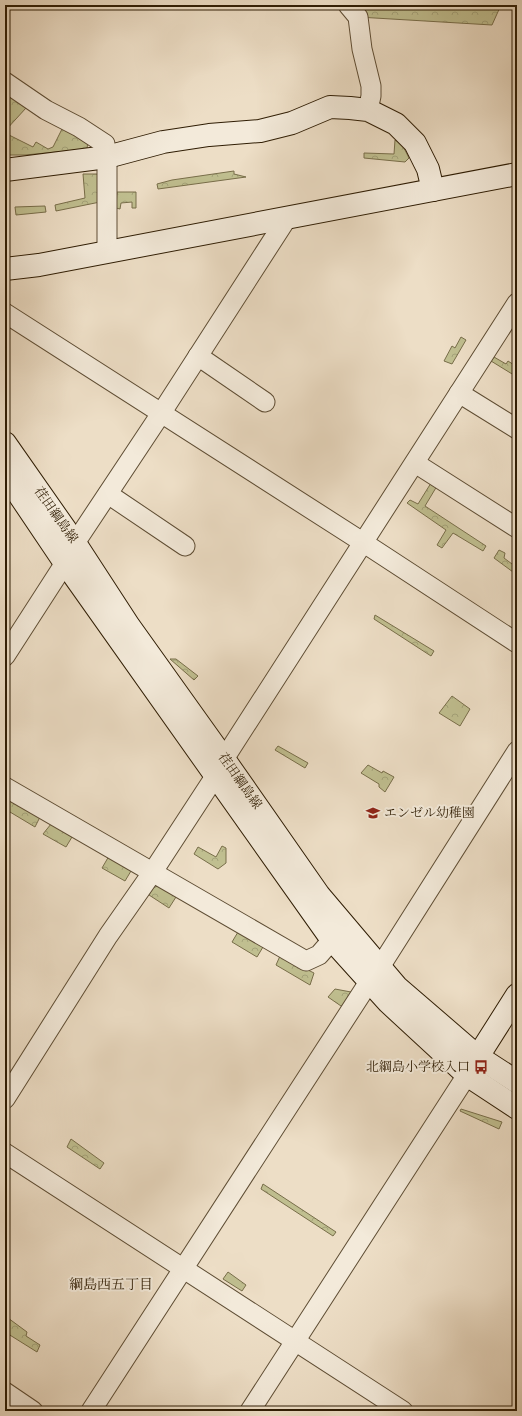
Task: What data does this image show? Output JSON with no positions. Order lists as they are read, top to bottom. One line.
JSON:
{"streets":{"main road":["荏田綱島線"]},"districts":["綱島西五丁目"],"places":{"school or university":["エンゼル幼稚園"],"bus stop":["北綱島小学校入口"]}}
